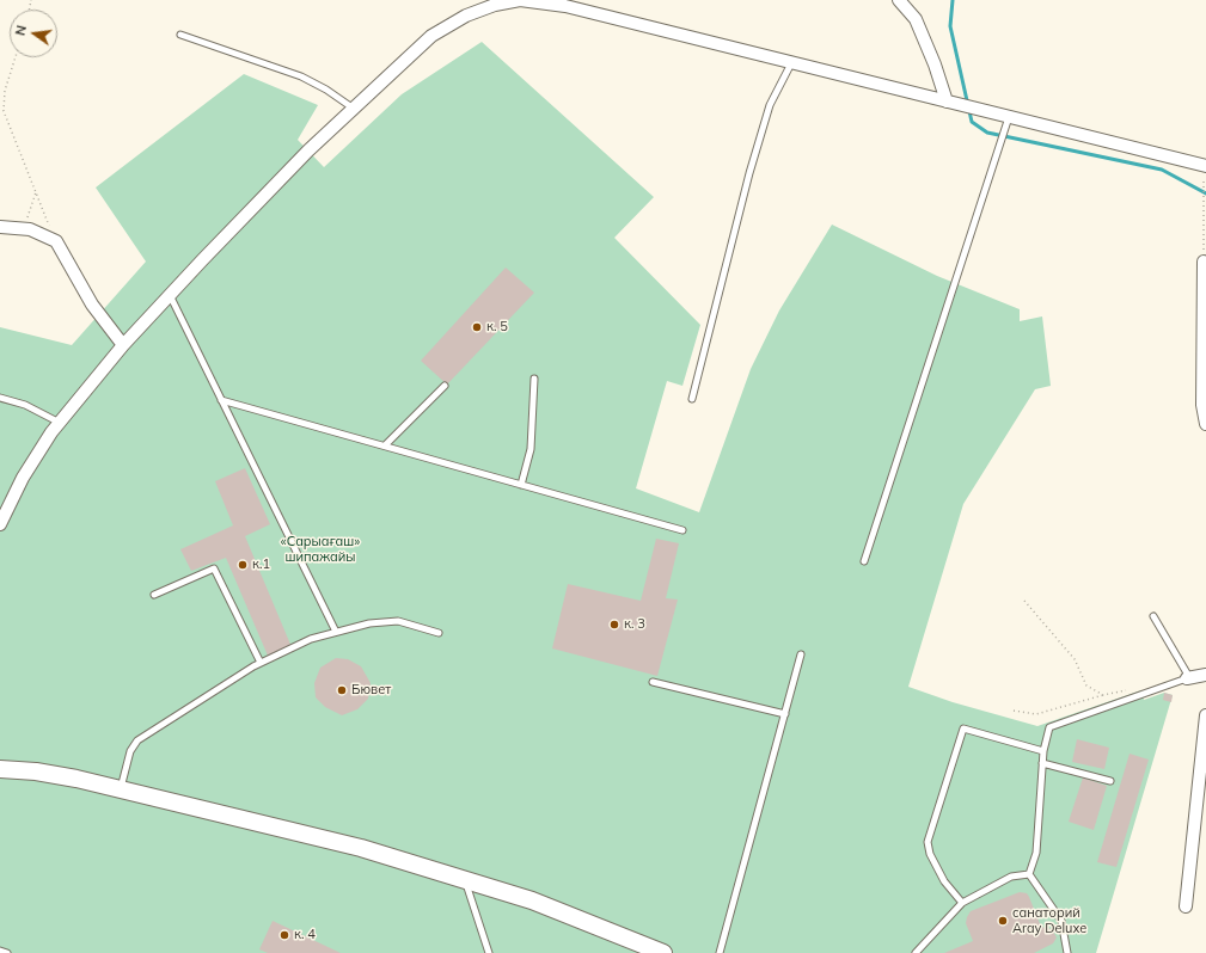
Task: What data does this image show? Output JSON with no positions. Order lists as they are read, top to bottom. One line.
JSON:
{"parks":["«Сарыағаш» шипажайы"],"places":["к. 5","к.1","к. 3","Бювет","санаторий Aray Deluxe","к. 4"],"north":"left"}
